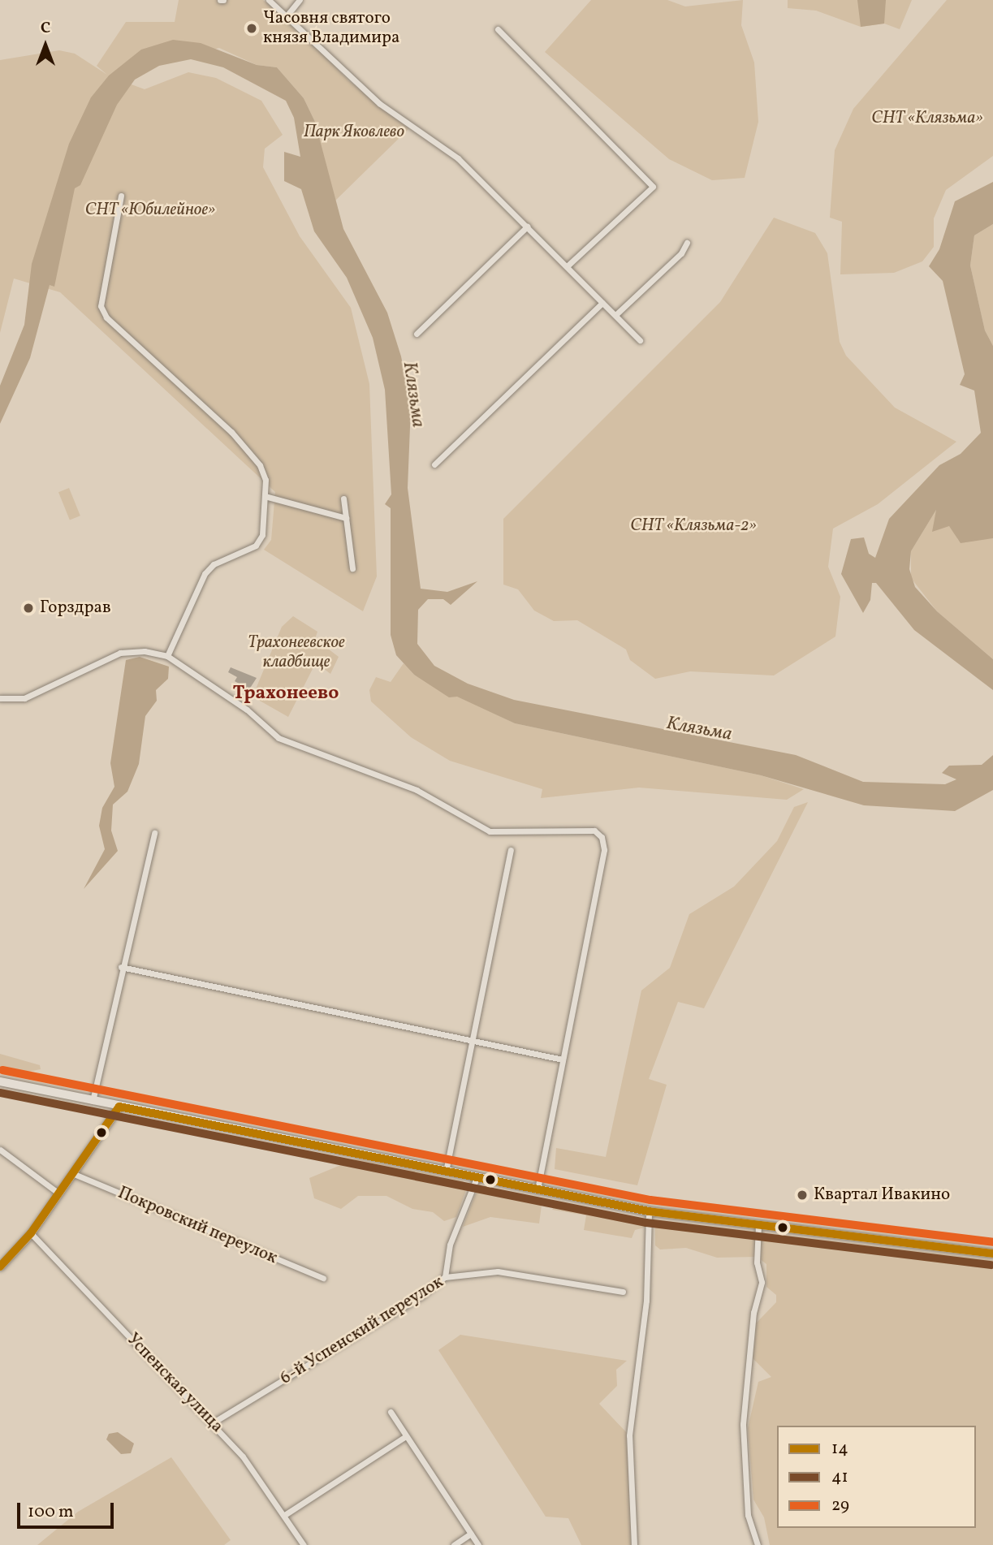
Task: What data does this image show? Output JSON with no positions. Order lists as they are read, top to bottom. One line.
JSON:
{"streets":{"street":["Покровский переулок","6-й Успенский переулок","Успенская улица"]},"crossings":[["6-й Успенский переулок","Успенская улица"]],"districts":["Трахонеево"],"water":["Клязьма"],"parks":["СНТ «Клязьма»","Парк Яковлево","СНТ «Юбилейное»","СНТ «Клязьма-2»","Трахонеевское кладбище"],"places":["Часовня святого князя Владимира","Горздрав","Квартал Ивакино"],"lines":["transit line 29","transit line 41","transit line 14"],"legend":["14","41","29"],"scale_bar":"100 m","north":"top"}
